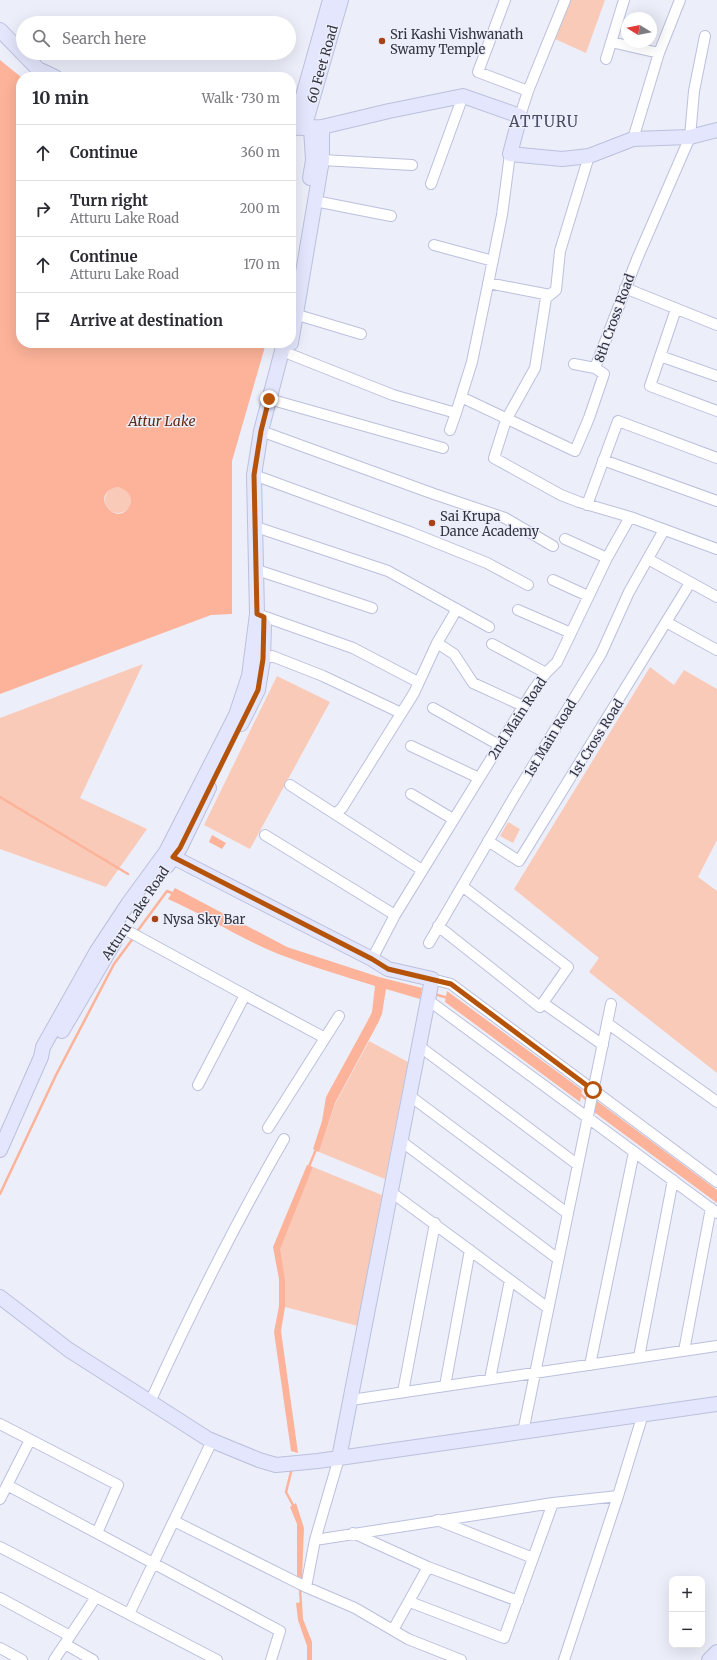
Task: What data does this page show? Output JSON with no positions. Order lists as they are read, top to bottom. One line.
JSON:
{"streets":{"street":["60 Feet Road","8th Cross Road","2nd Main Road","1st Main Road","1st Cross Road","Atturu Lake Road"]},"crossings":[["60 Feet Road","Atturu Lake Road"],["1st Main Road","1st Cross Road"]],"districts":["ATTURU"],"water":["Attur Lake"],"places":["Sri Kashi Vishwanath Swamy Temple","Sai Krupa Dance Academy","Nysa Sky Bar"],"north":"left","page":{"search":"Search here","heading":["10 min","Walk · 730 m"],"list":[["Continue","360 m"],["Turn right","Atturu Lake Road","200 m"],["Continue","Atturu Lake Road","170 m"],"Arrive at destination"],"map_buttons":["+","−"]}}
